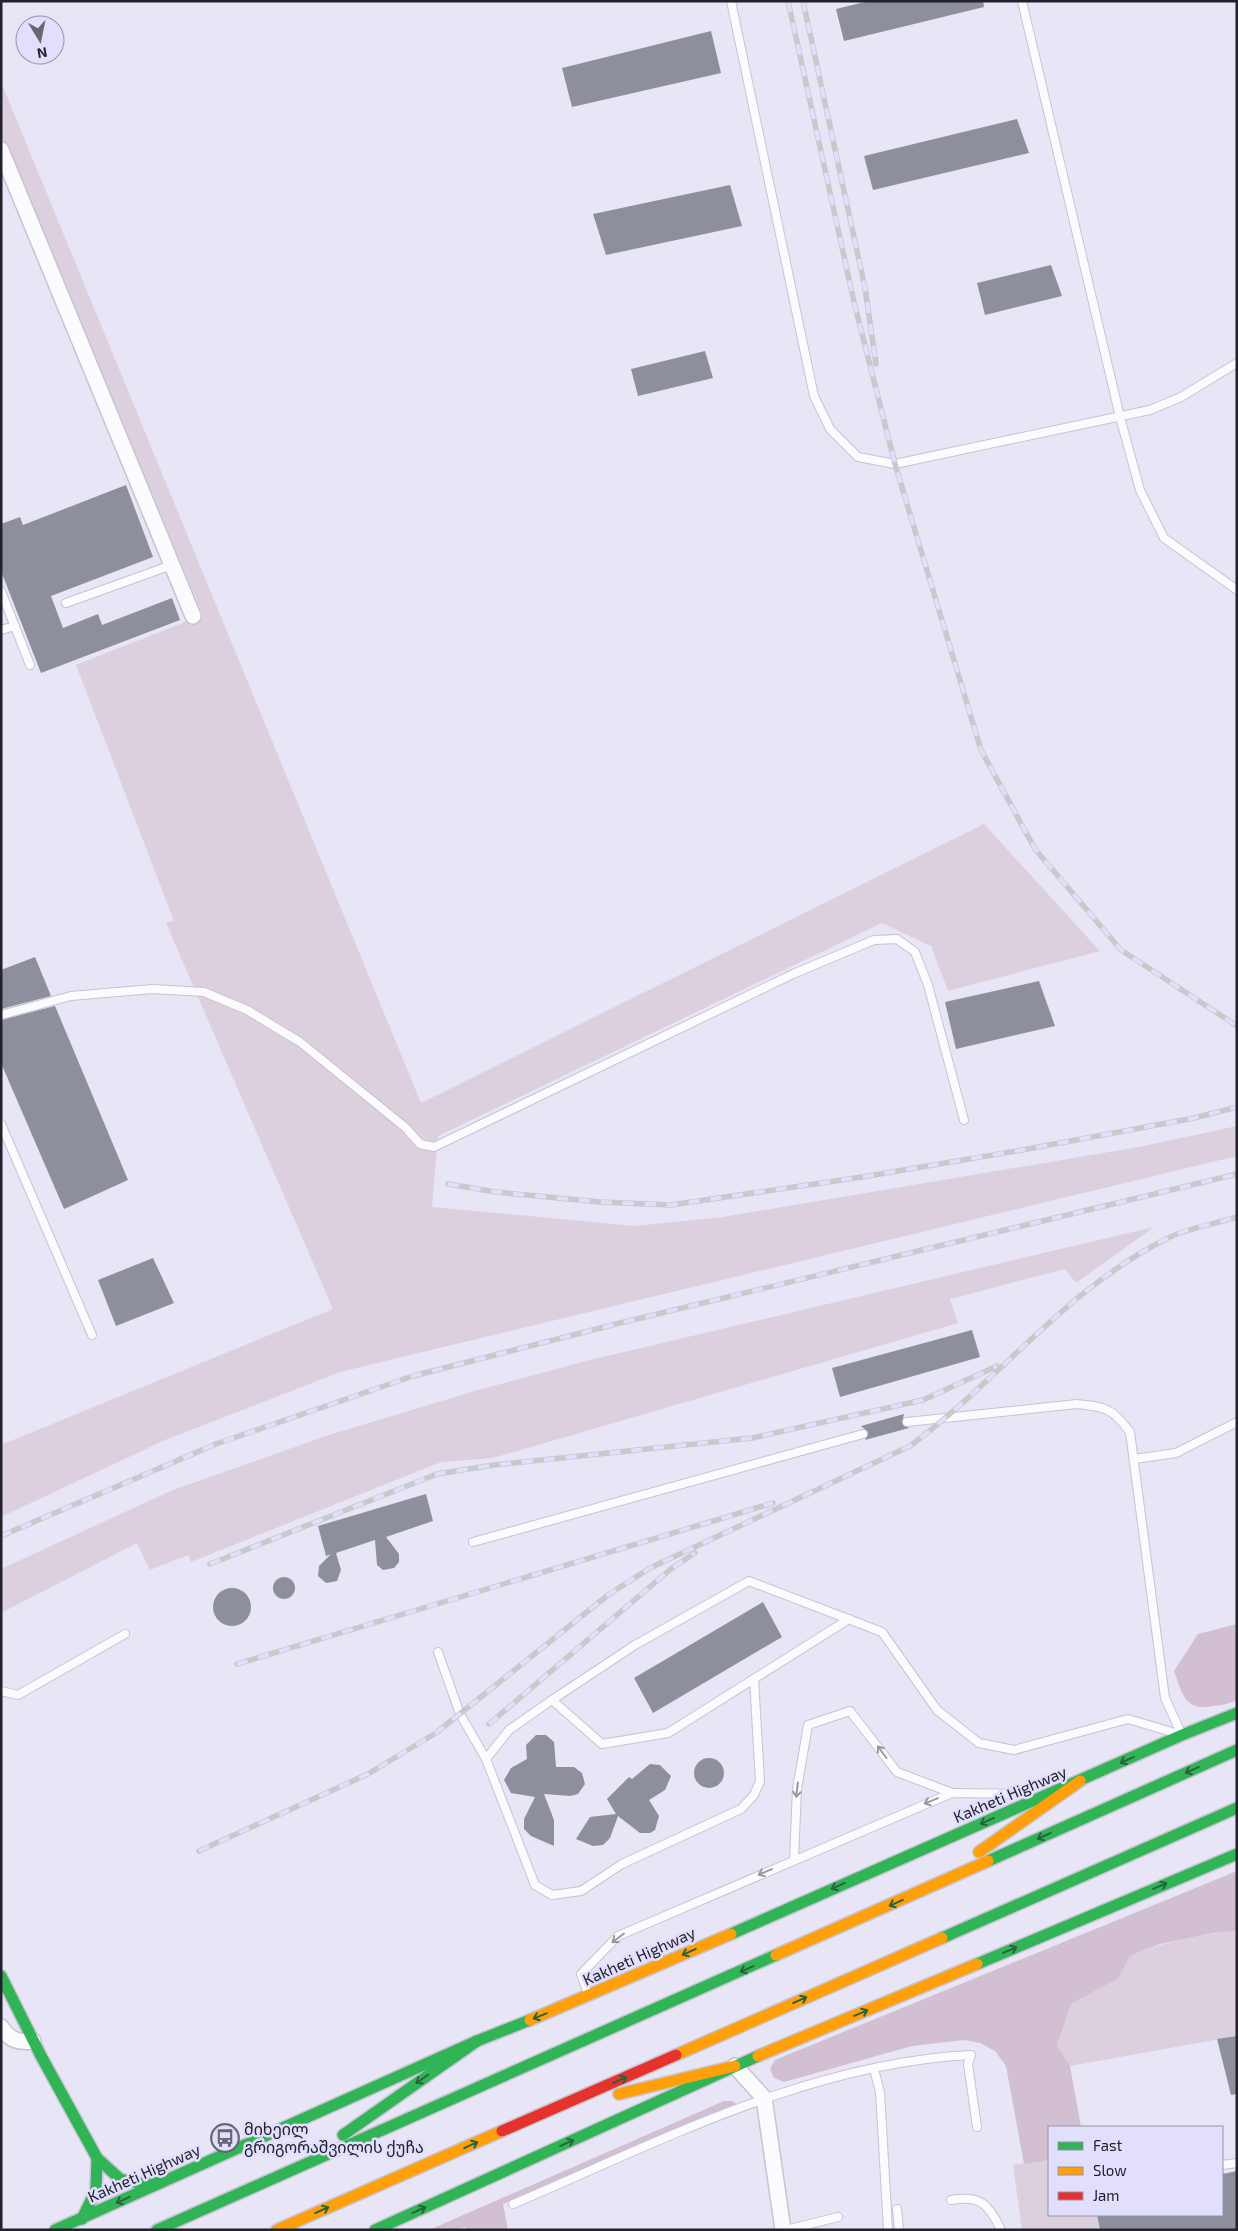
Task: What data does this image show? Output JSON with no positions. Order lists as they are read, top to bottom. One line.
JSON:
{"streets":{"main road":["Kakheti Highway"]},"places":{"bus stop":["მიხეილ გრიგორაშვილის ქუჩა"]},"legend":["Fast","Slow","Jam"],"north":"bottom"}
